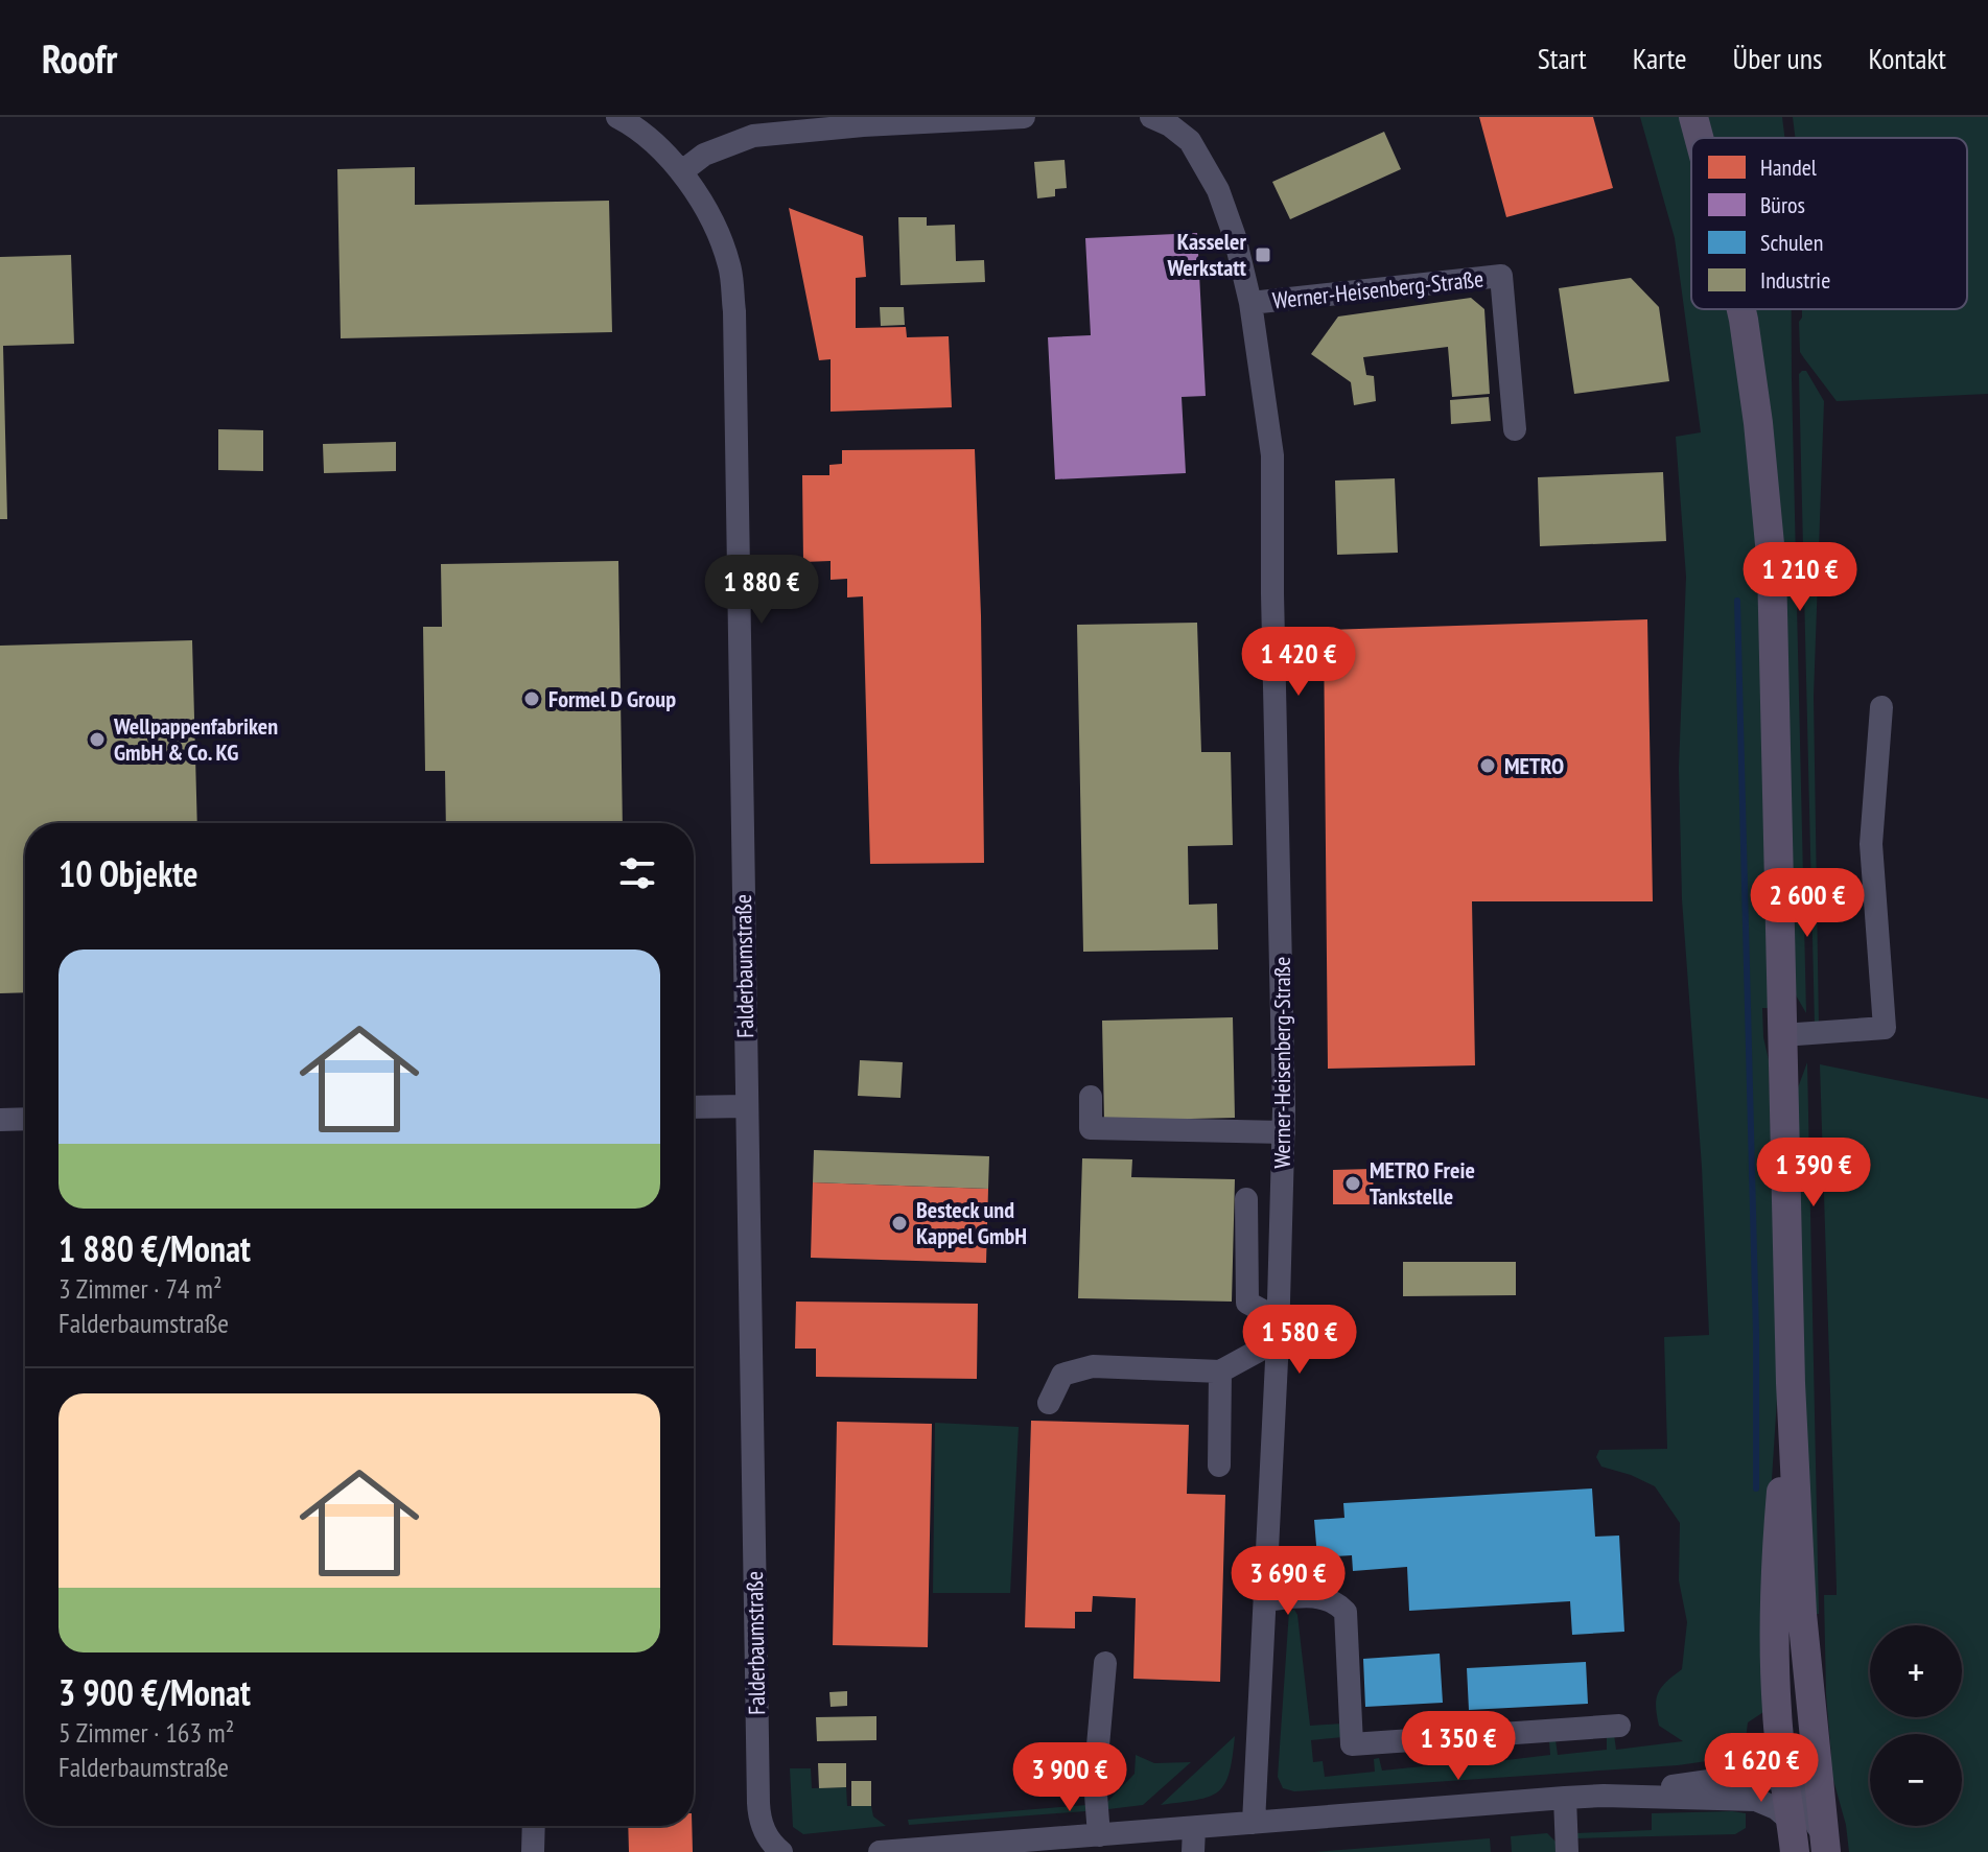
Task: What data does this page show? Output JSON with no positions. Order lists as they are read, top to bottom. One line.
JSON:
{"streets":{"street":["Werner-Heisenberg-Straße","Falderbaumstraße"]},"places":{"transit":["Kasseler Werkstatt"],"other":["Formel D Group","Wellpappenfabriken GmbH & Co. KG","METRO","METRO Freie Tankstelle","Besteck und Kappel GmbH"]},"legend":["Handel","Büros","Schulen","Industrie"],"page":{"header":"Roofr","nav":["Start","Karte","Über uns","Kontakt"],"price":["1 210 €","1 880 €","1 420 €","2 600 €","1 390 €","1 580 €","3 690 €","1 350 €","1 620 €","3 900 €"],"heading":"10 Objekte","list":[{"name":"1 880 €/Monat","note":"3 Zimmer · 74 m² · Falderbaumstraße"},{"name":"3 900 €/Monat","note":"5 Zimmer · 163 m² · Falderbaumstraße"}],"map_buttons":["+","−"]}}
